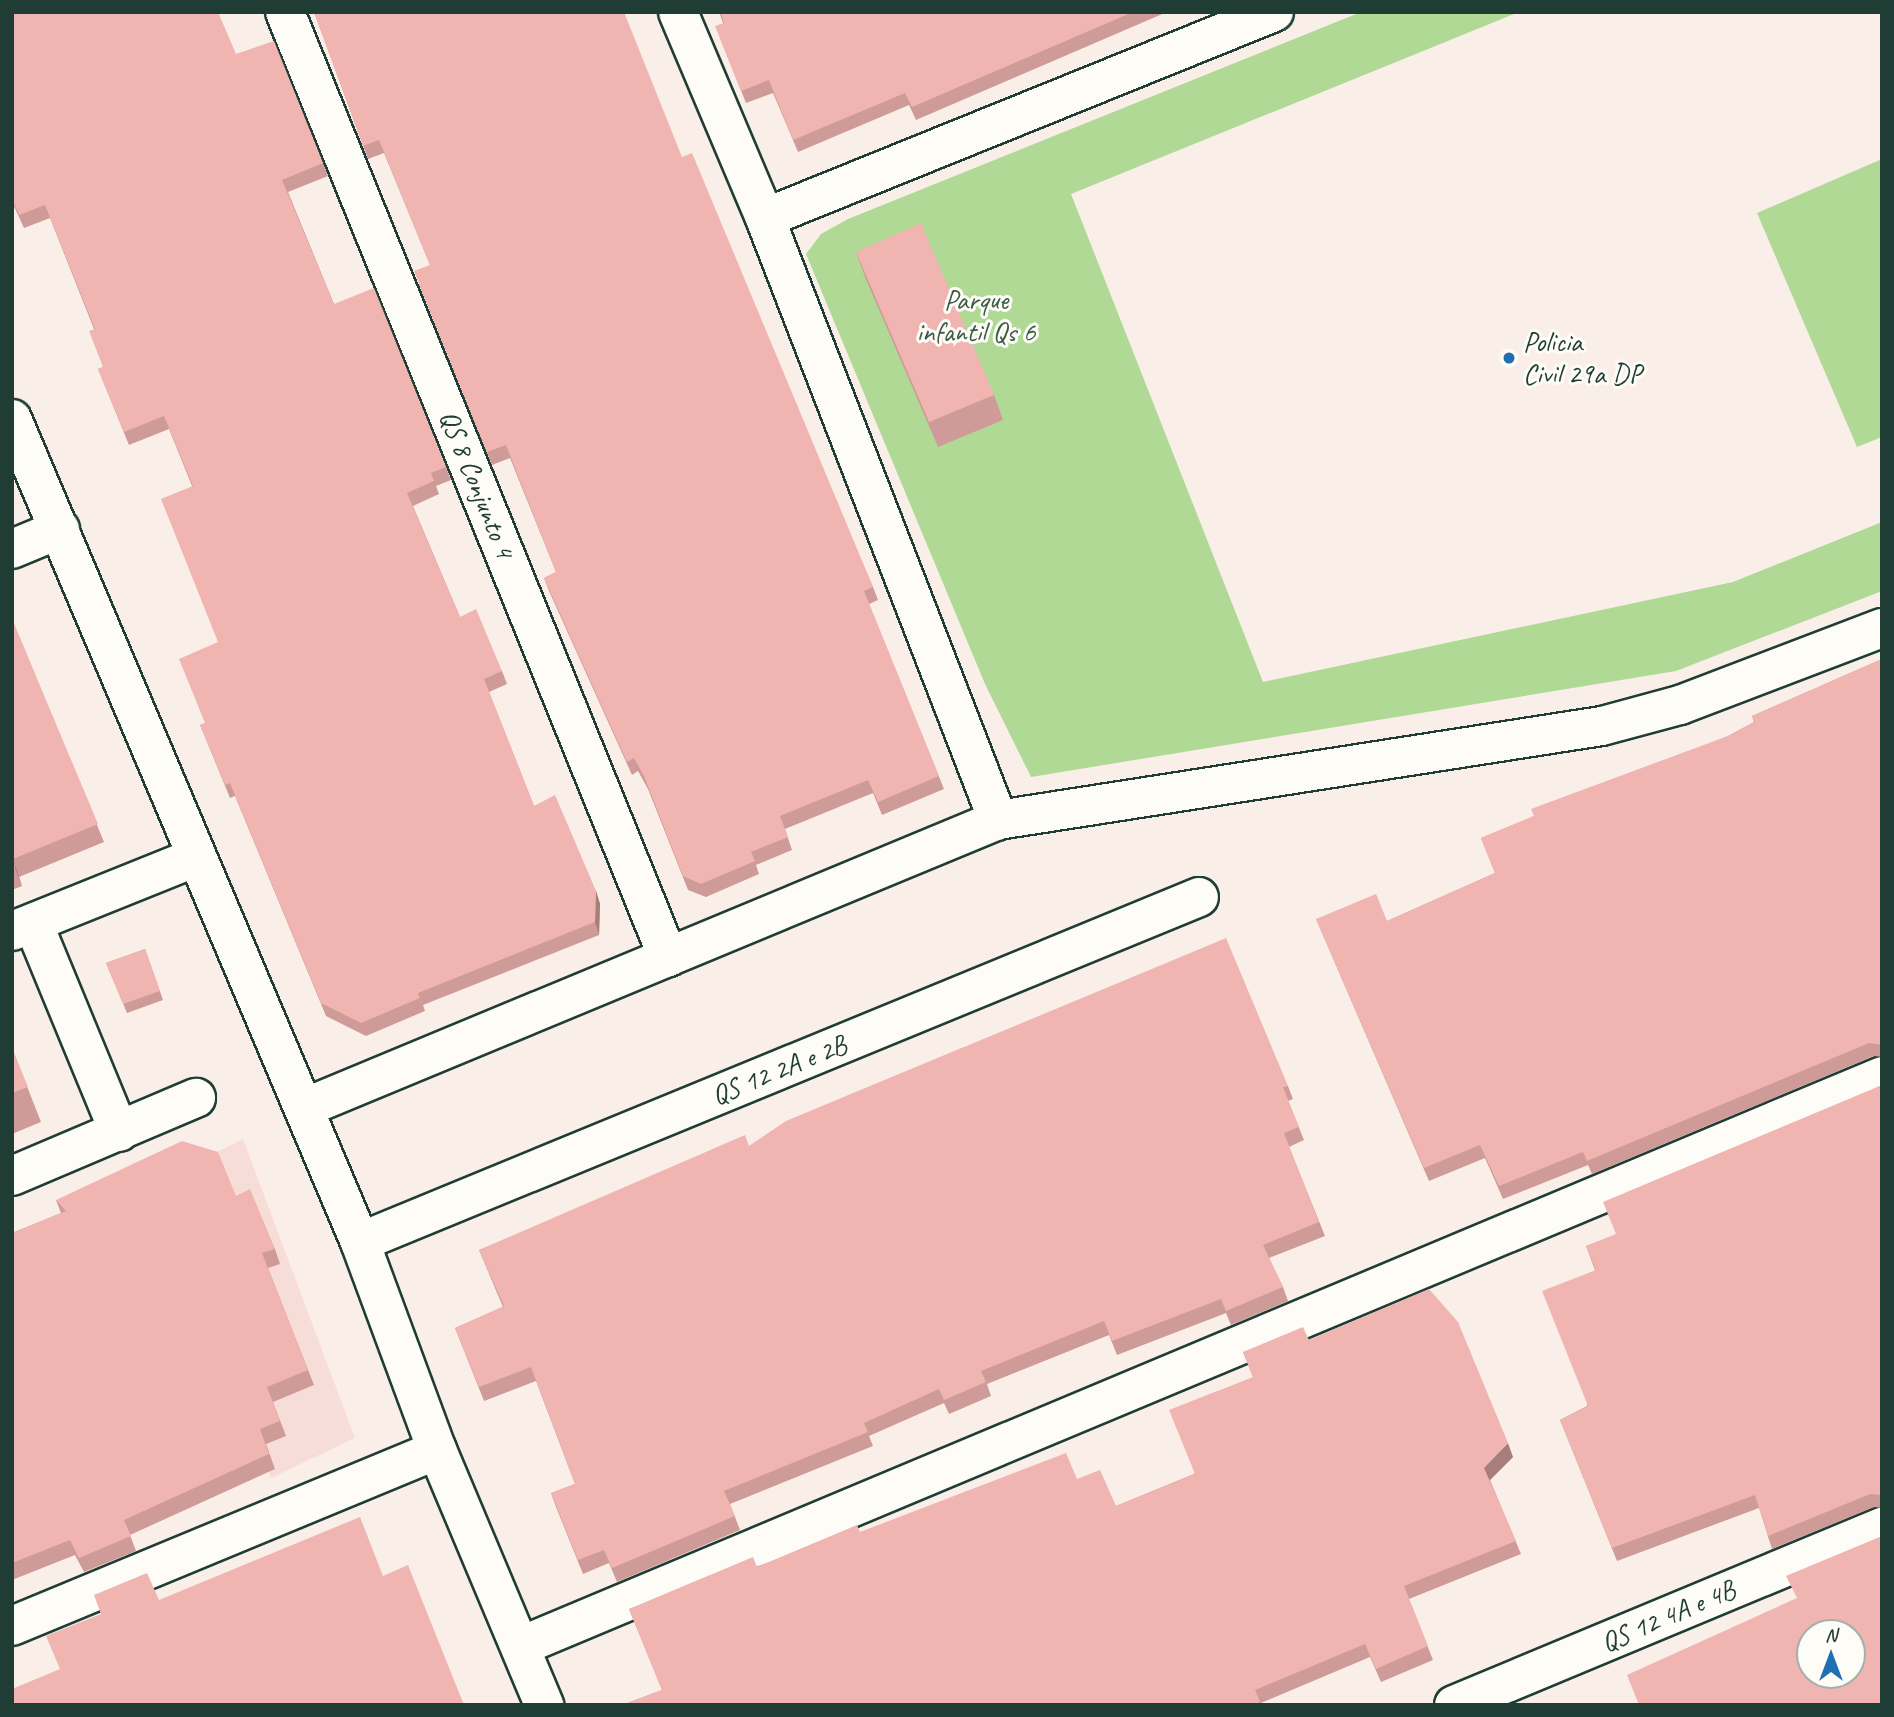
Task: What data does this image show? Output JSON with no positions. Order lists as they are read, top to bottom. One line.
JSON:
{"streets":{"street":["QS 8 Conjunto 4","QS 12 2A e 2B","QS 12 4A e 4B"]},"parks":["Parque infantil Qs 6"],"places":["Policia Civil 29a DP"],"north":"top"}
